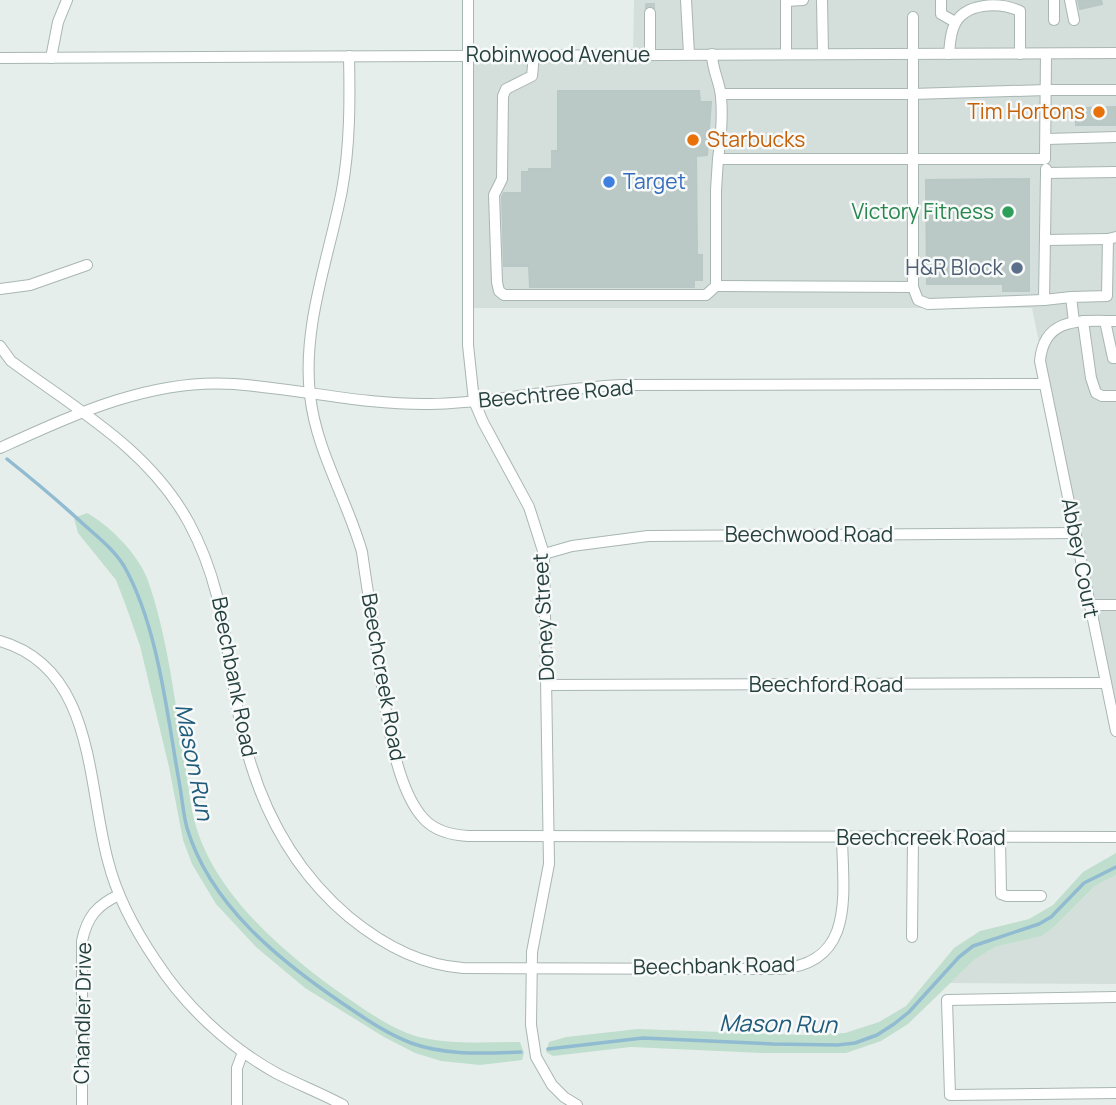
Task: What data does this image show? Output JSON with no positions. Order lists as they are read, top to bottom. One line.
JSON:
{"streets":{"street":["Robinwood Avenue","Beechtree Road","Beechwood Road","Abbey Court","Doney Street","Beechbank Road","Beechcreek Road","Beechford Road","Chandler Drive"]},"crossings":[["Robinwood Avenue","Doney Street"],["Robinwood Avenue","Beechcreek Road"],["Beechtree Road","Abbey Court"],["Beechtree Road","Doney Street"],["Beechtree Road","Beechbank Road"],["Beechtree Road","Beechcreek Road"],["Beechwood Road","Abbey Court"],["Beechwood Road","Doney Street"],["Abbey Court","Beechford Road"],["Doney Street","Beechbank Road"],["Doney Street","Beechcreek Road"],["Doney Street","Beechford Road"],["Beechbank Road","Beechcreek Road"]],"water":["Mason Run"],"places":["Tim Hortons","Starbucks","Target","Victory Fitness","H&R Block"]}
